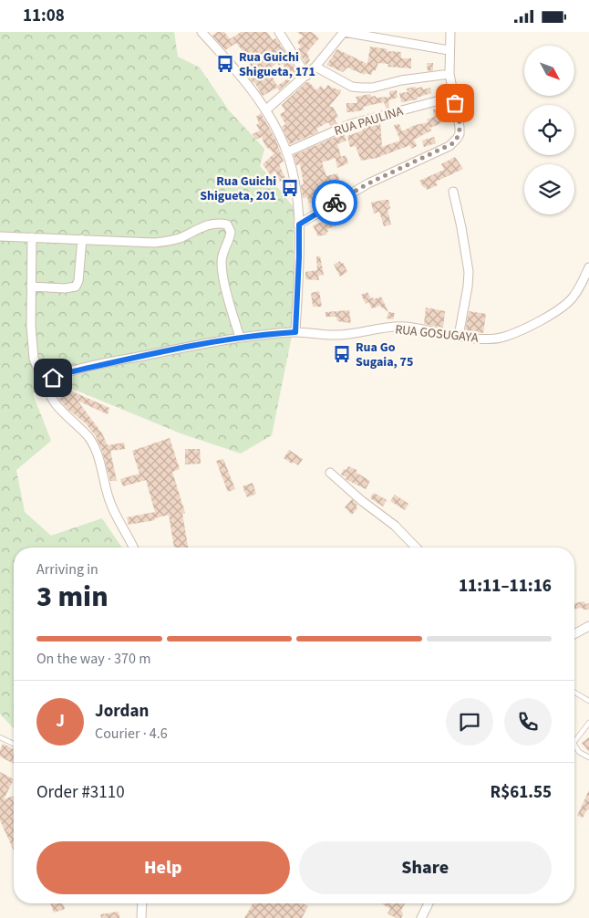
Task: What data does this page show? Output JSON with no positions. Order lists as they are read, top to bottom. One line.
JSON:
{"streets":{"street":["RUA PAULINA","RUA GOSUGAYA"]},"places":{"bus stop":["Rua Guichi Shigueta, 171","Rua Guichi Shigueta, 201","Rua Go Sugaia, 75"]},"north":"bottom right","page":{"status":"11:08","heading":["3 min","Arriving in","11:11–11:16"],"panel":["Jordan","Courier · 4.6","Order #3110","R$61.55"],"bar":"On the way · 370 m","round":"J","buttons":["Help","Share"]}}
